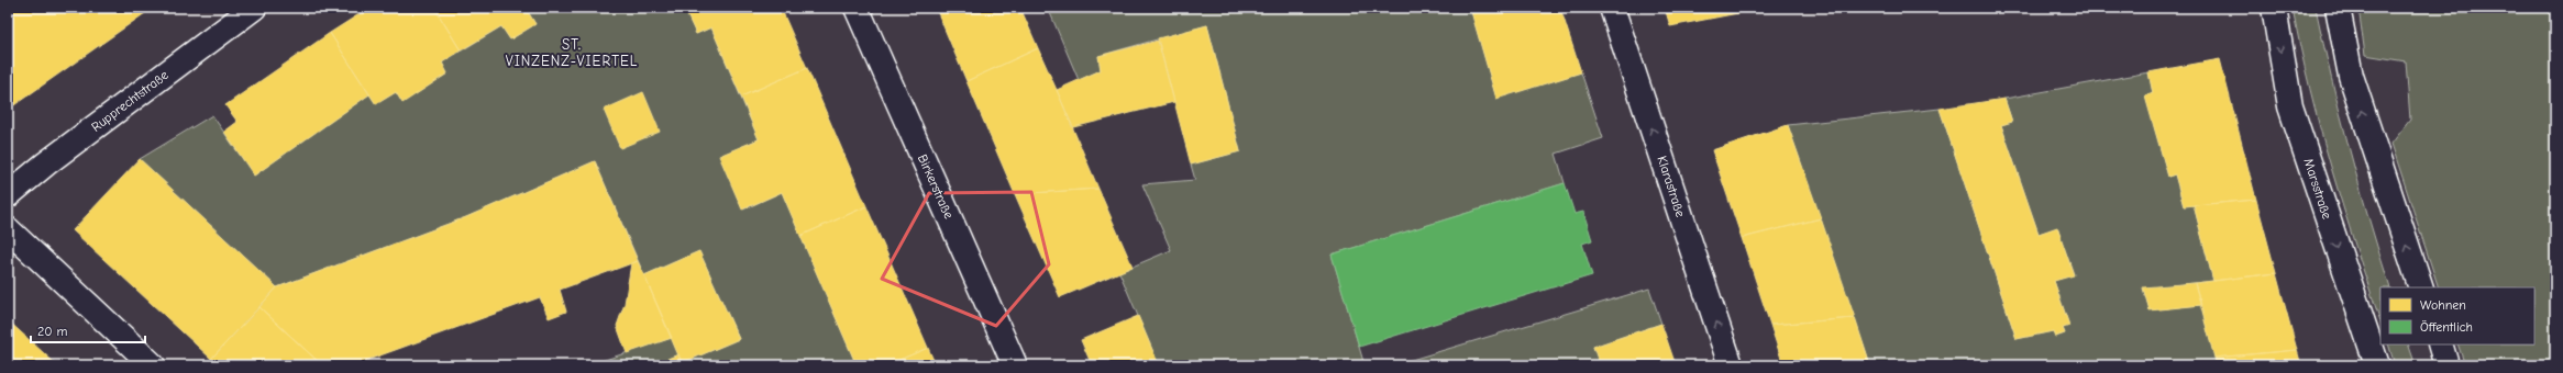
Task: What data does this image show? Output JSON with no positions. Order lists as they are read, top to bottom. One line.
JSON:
{"streets":{"street":["Rupprechtstraße","Birkerstraße","Klarastraße","Marsstraße"]},"one_way":["Klarastraße"],"districts":["ST. VINZENZ-VIERTEL"],"legend":["Wohnen","Öffentlich"],"scale_bar":"20 m"}
